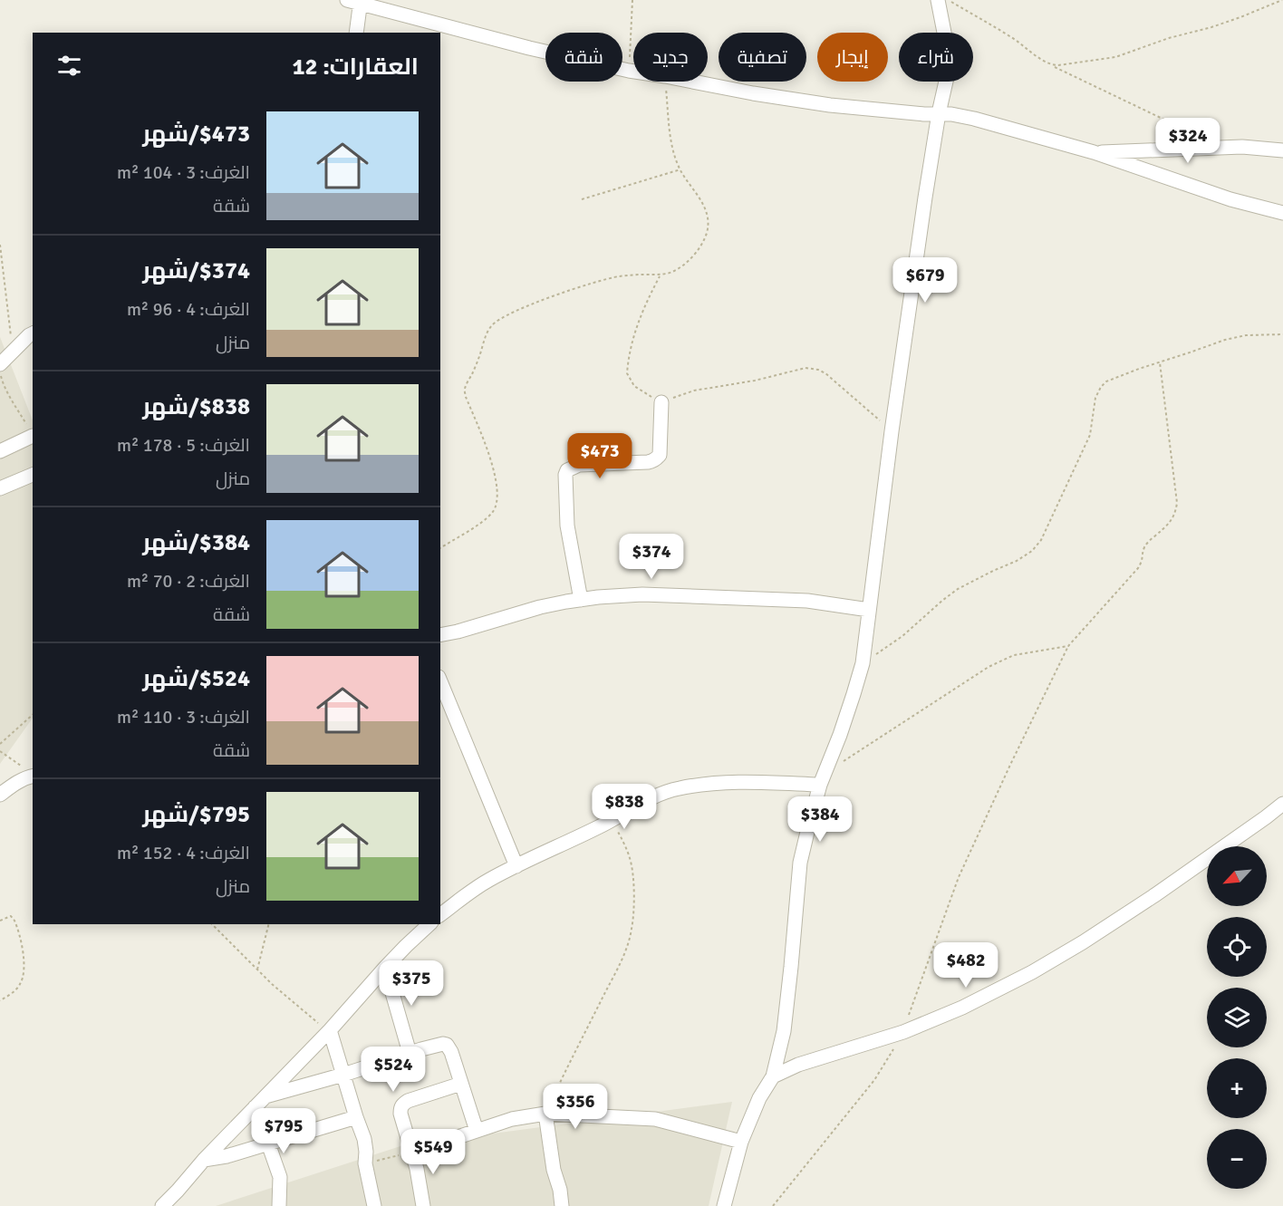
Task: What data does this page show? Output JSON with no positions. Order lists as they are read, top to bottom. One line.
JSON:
{"north":"bottom left","page":{"chip":["شراء","إيجار","تصفية","جديد","شقة"],"heading":"العقارات: 12","list":[{"name":"$473/شهر","note":"الغرف: 3 · 104 m² · شقة"},{"name":"$374/شهر","note":"الغرف: 4 · 96 m² · منزل"},{"name":"$838/شهر","note":"الغرف: 5 · 178 m² · منزل"},{"name":"$384/شهر","note":"الغرف: 2 · 70 m² · شقة"},{"name":"$524/شهر","note":"الغرف: 3 · 110 m² · شقة"},{"name":"$795/شهر","note":"الغرف: 4 · 152 m² · منزل"}],"price":["$324","$679","$473","$374","$838","$384","$482","$375","$524","$356","$795","$549"],"map_buttons":["+","−"]}}
